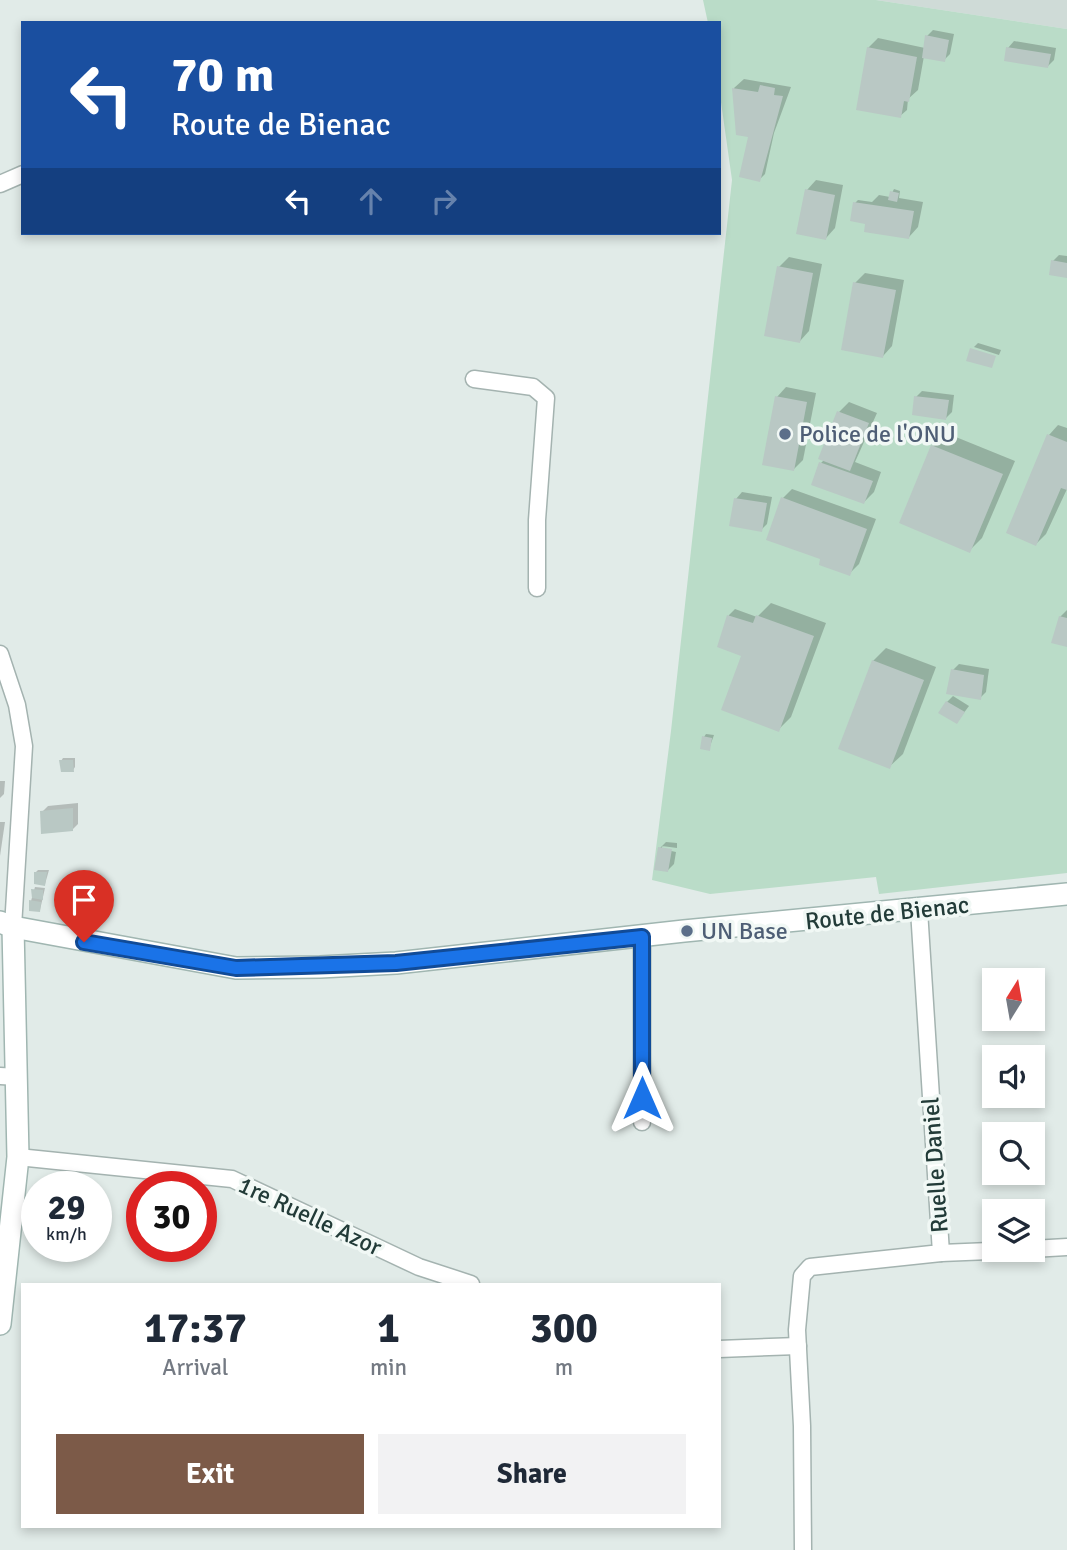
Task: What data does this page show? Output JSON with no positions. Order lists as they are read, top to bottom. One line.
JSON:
{"streets":{"main road":["Route de Bienac"],"street":["Ruelle Daniel","1re Ruelle Azor"]},"crossings":[["Route de Bienac","Ruelle Daniel"]],"places":["Police de l'ONU","UN Base"],"north":"top","page":{"turn":["70 m","Route de Bienac"],"speed":"29 km/h","limit":"30","eta":["17:37","Arrival","1","min","300","m"],"buttons":["Exit","Share"]}}
